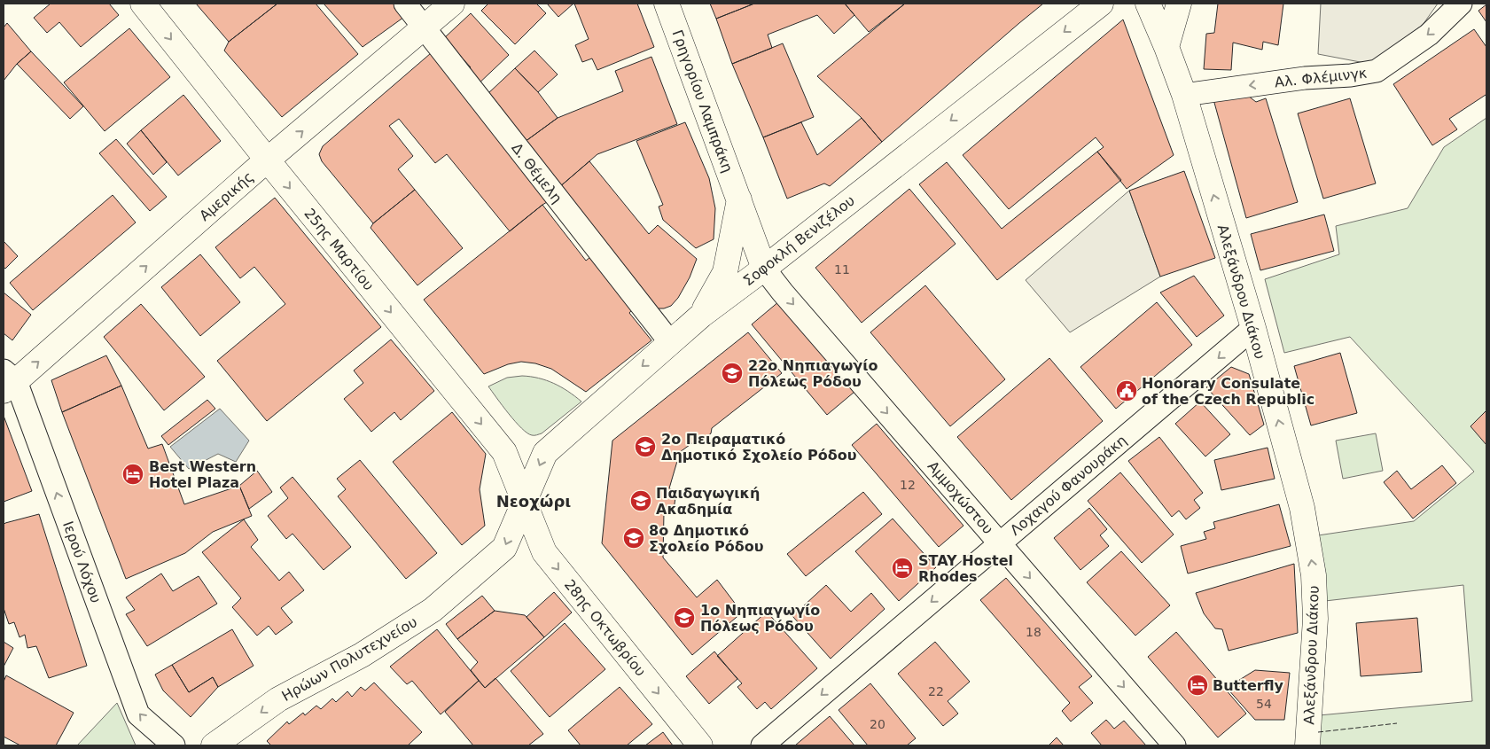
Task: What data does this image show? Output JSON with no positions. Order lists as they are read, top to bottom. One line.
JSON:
{"streets":{"street":["Αλ. Φλέμινγκ","Γρηγορίου Λαμπράκη","Δ. Θέμελη","Αμερικής","Σοφοκλή Βενιζέλου","25ης Μαρτίου","Αλεξάνδρου Διάκου","Λοχαγού Φανουράκη","Αμμοχώστου","Ιερού Λόχου","28ης Οκτωβρίου","Ηρώων Πολυτεχνείου"]},"crossings":[["Αλ. Φλέμινγκ","Αλεξάνδρου Διάκου"],["Γρηγορίου Λαμπράκη","Σοφοκλή Βενιζέλου"],["Γρηγορίου Λαμπράκη","Αμμοχώστου"],["Δ. Θέμελη","Αμερικής"],["Δ. Θέμελη","Σοφοκλή Βενιζέλου"],["Αμερικής","25ης Μαρτίου"],["Αμερικής","Ιερού Λόχου"],["Σοφοκλή Βενιζέλου","25ης Μαρτίου"],["Σοφοκλή Βενιζέλου","Αμμοχώστου"],["Σοφοκλή Βενιζέλου","28ης Οκτωβρίου"],["Σοφοκλή Βενιζέλου","Ηρώων Πολυτεχνείου"],["25ης Μαρτίου","28ης Οκτωβρίου"],["25ης Μαρτίου","Ηρώων Πολυτεχνείου"],["Αλεξάνδρου Διάκου","Λοχαγού Φανουράκη"],["Λοχαγού Φανουράκη","Αμμοχώστου"],["28ης Οκτωβρίου","Ηρώων Πολυτεχνείου"]],"one_way":["Αλ. Φλέμινγκ","Αμερικής","Σοφοκλή Βενιζέλου","25ης Μαρτίου","Αλεξάνδρου Διάκου","Λοχαγού Φανουράκη","Αμμοχώστου","Ιερού Λόχου","28ης Οκτωβρίου","Ηρώων Πολυτεχνείου"],"districts":["Νεοχώρι"],"places":{"school or university":["22ο Νηπιαγωγίο Πόλεως Ρόδου","2ο Πειραματικό Δημοτικό Σχολείο Ρόδου","Παιδαγωγική Ακαδημία","8ο Δημοτικό Σχολείο Ρόδου","1ο Νηπιαγωγίο Πόλεως Ρόδου"],"public building":["Honorary Consulate of the Czech Republic"],"hotel":["Best Western Hotel Plaza","STAY Hostel Rhodes","Butterfly"]},"house_numbers":["11","12","18","22","54","20"]}
